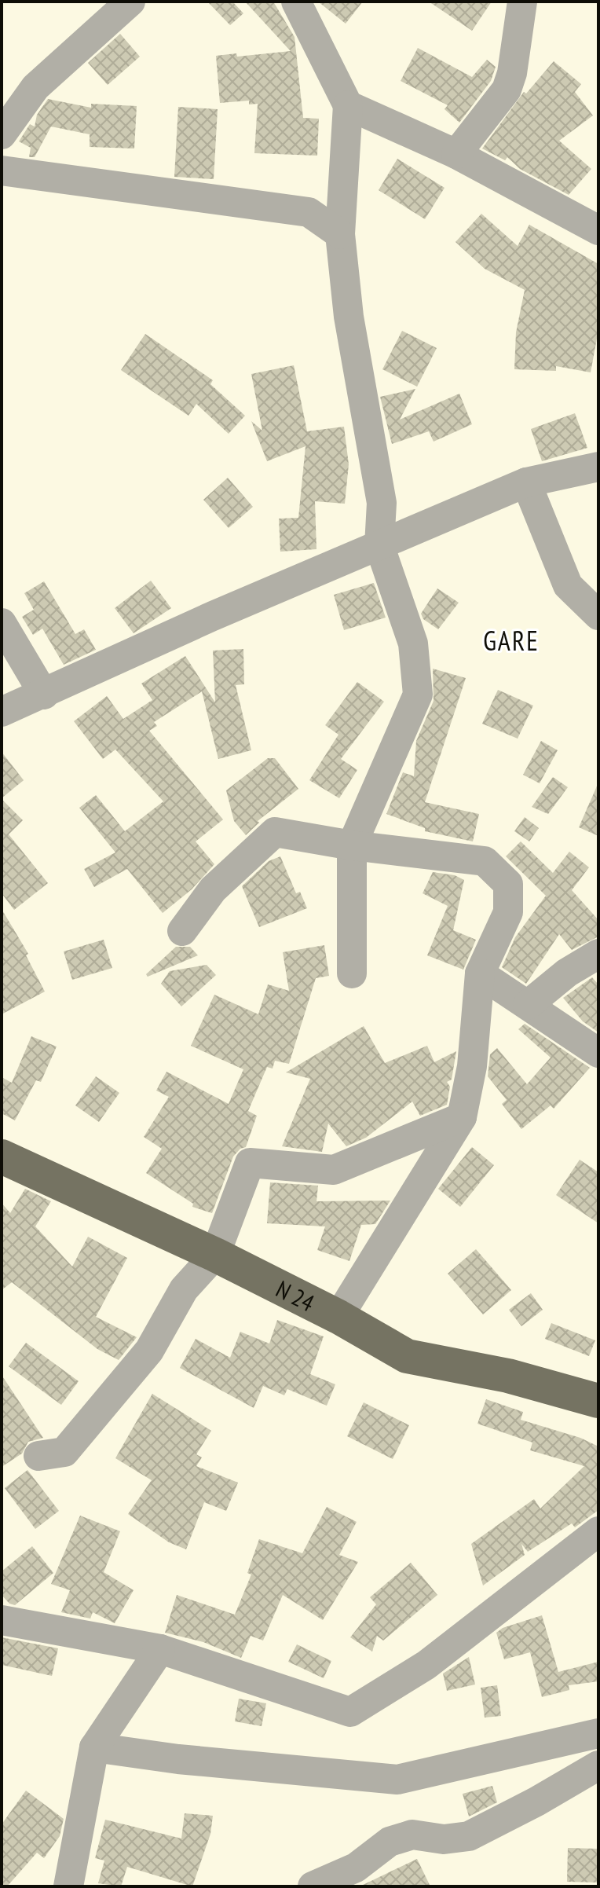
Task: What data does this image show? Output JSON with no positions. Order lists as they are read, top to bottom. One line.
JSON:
{"streets":{"main road":["N 24"]},"districts":["GARE"]}
